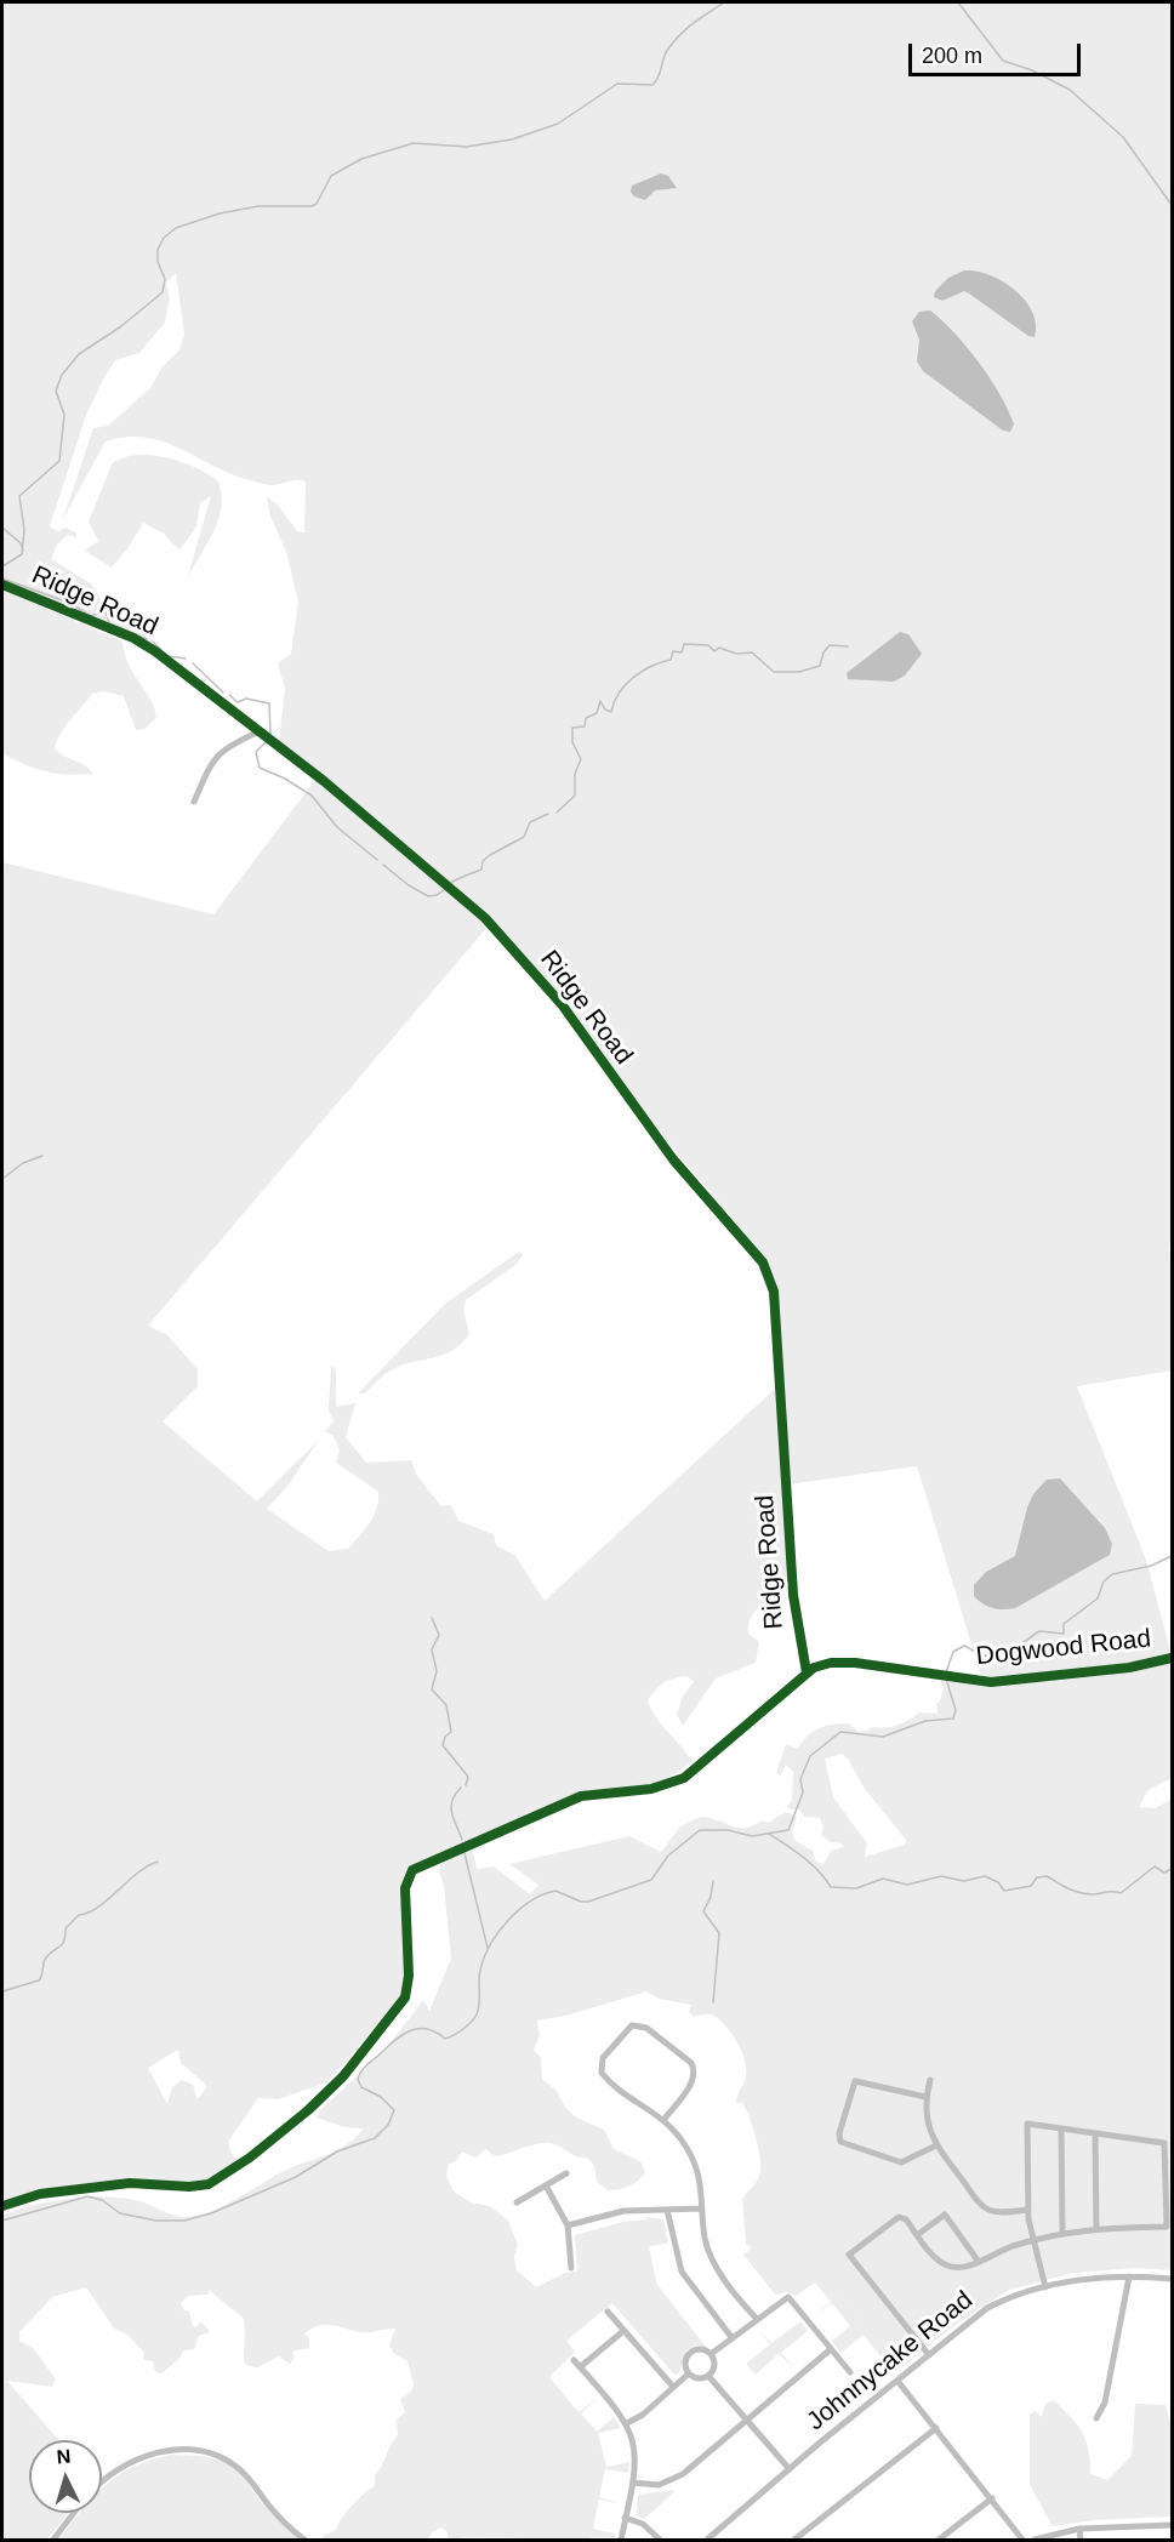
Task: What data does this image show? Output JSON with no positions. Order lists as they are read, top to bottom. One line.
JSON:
{"streets":{"street":["Ridge Road","Dogwood Road","Johnnycake Road"]},"crossings":[["Ridge Road","Dogwood Road"]],"scale_bar":"200 m","north":"top"}
